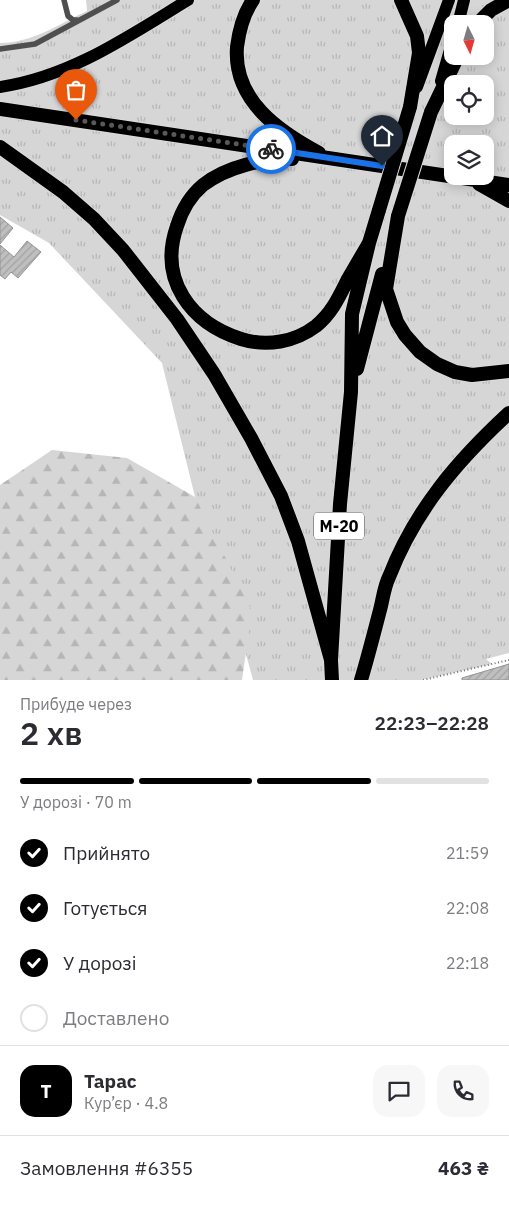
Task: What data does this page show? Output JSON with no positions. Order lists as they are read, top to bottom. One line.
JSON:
{"streets":{"highway":["М-20"]},"north":"bottom","page":{"heading":["2 хв","Прибуде через","22:23–22:28"],"panel":["Тарас","Кур’єр · 4.8","Замовлення #6355","463 ₴"],"bar":"У дорозі · 70 m","list":[["Прийнято","21:59"],["Готується","22:08"],["У дорозі","22:18"],"Доставлено"],"round":"Т"}}
